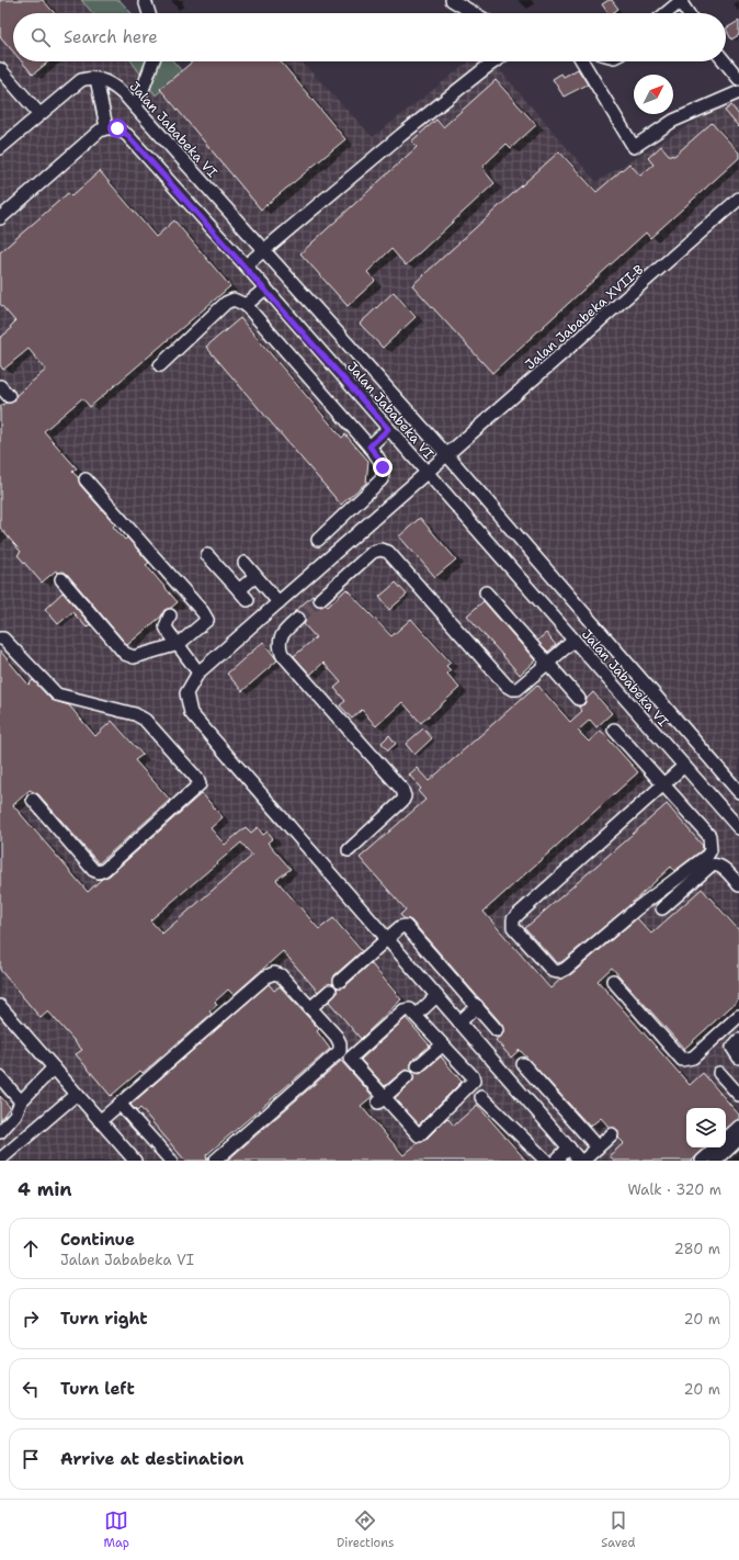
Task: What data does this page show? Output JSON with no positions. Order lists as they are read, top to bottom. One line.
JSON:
{"streets":{"street":["Jalan Jababeka VI","Jalan Jababeka XVII-B"]},"crossings":[["Jalan Jababeka VI","Jalan Jababeka XVII-B"]],"north":"top right","page":{"search":"Search here","heading":["4 min","Walk · 320 m"],"list":[["Continue","Jalan Jababeka VI","280 m"],["Turn right","20 m"],["Turn left","20 m"],"Arrive at destination"],"nav":["Map","Directions","Saved"]}}
